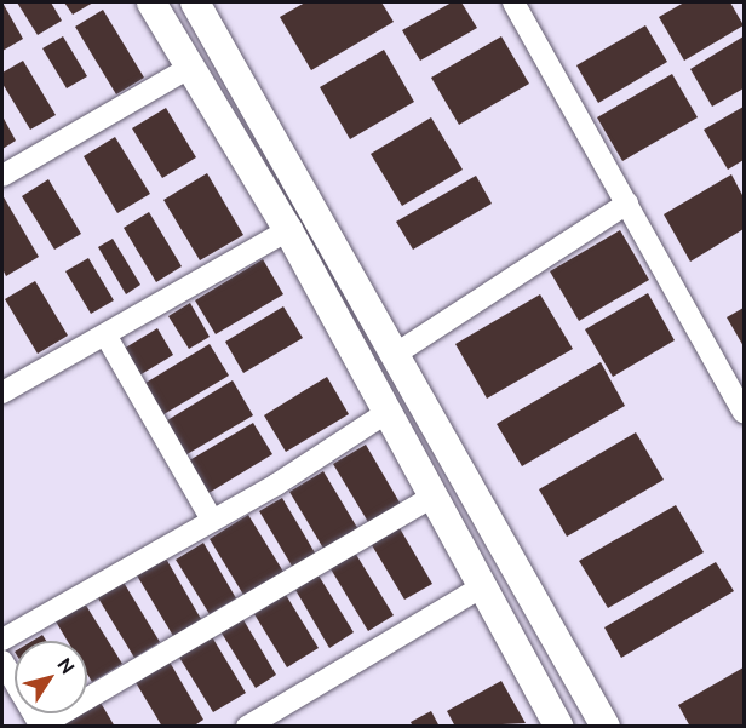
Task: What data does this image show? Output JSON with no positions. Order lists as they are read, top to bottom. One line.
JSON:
{"north":"top right"}
